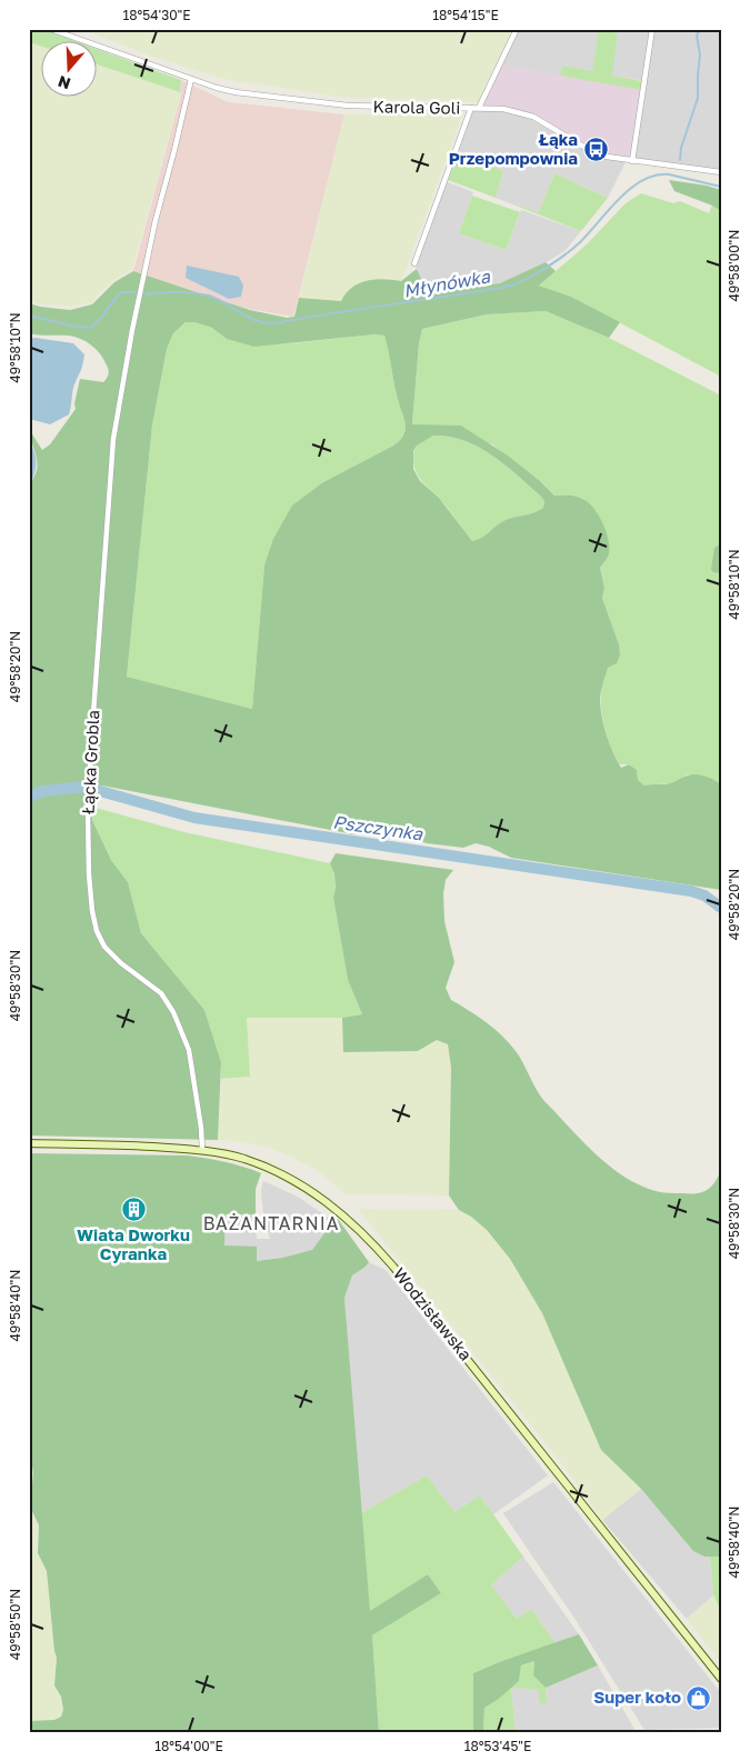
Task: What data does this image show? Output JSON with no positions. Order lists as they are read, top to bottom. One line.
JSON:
{"streets":{"main road":["Wodzisławska"],"street":["Karola Goli","Łącka Grobla"]},"crossings":[["Karola Goli","Łącka Grobla"],["Łącka Grobla","Wodzisławska"]],"districts":["BAŻANTARNIA"],"water":["Młynówka","Pszczynka"],"places":{"bus stop":["Łąka Przepompownia"],"building":["Wiata Dworku Cyranka"],"shop":["Super koło"]},"north":"bottom","coordinates":["18°54'30\"E","18°54'15\"E","49°58'00\"N","49°58'10\"N","49°58'20\"N","49°58'30\"N","49°58'40\"N","49°58'50\"N","18°54'00\"E","18°53'45\"E"]}
